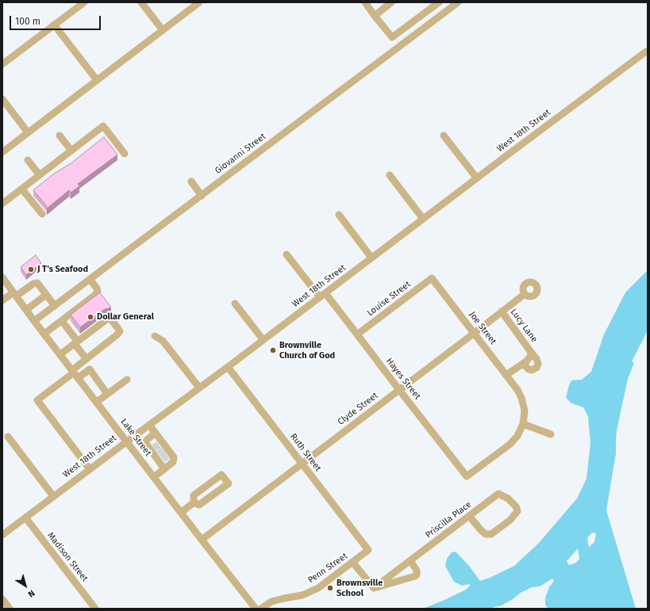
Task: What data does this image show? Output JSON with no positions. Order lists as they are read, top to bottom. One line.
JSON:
{"streets":{"street":["West 18th Street","Giovanni Street","Louise Street","Lucy Lane","Joe Street","Hayes Street","Clyde Street","Lake Street","Ruth Street","Priscilla Place","Madison Street","Penn Street"]},"crossings":[["West 18th Street","Hayes Street"],["West 18th Street","Lake Street"],["West 18th Street","Ruth Street"],["West 18th Street","Madison Street"],["Giovanni Street","Lake Street"],["Louise Street","Joe Street"],["Louise Street","Hayes Street"],["Lucy Lane","Joe Street"],["Lucy Lane","Clyde Street"],["Joe Street","Hayes Street"],["Joe Street","Clyde Street"],["Hayes Street","Clyde Street"],["Clyde Street","Lake Street"],["Clyde Street","Ruth Street"],["Ruth Street","Penn Street"]],"places":["J T's Seafood","Dollar General","Brownville Church of God","Brownsville School"],"scale_bar":"100 m","north":"bottom right"}
